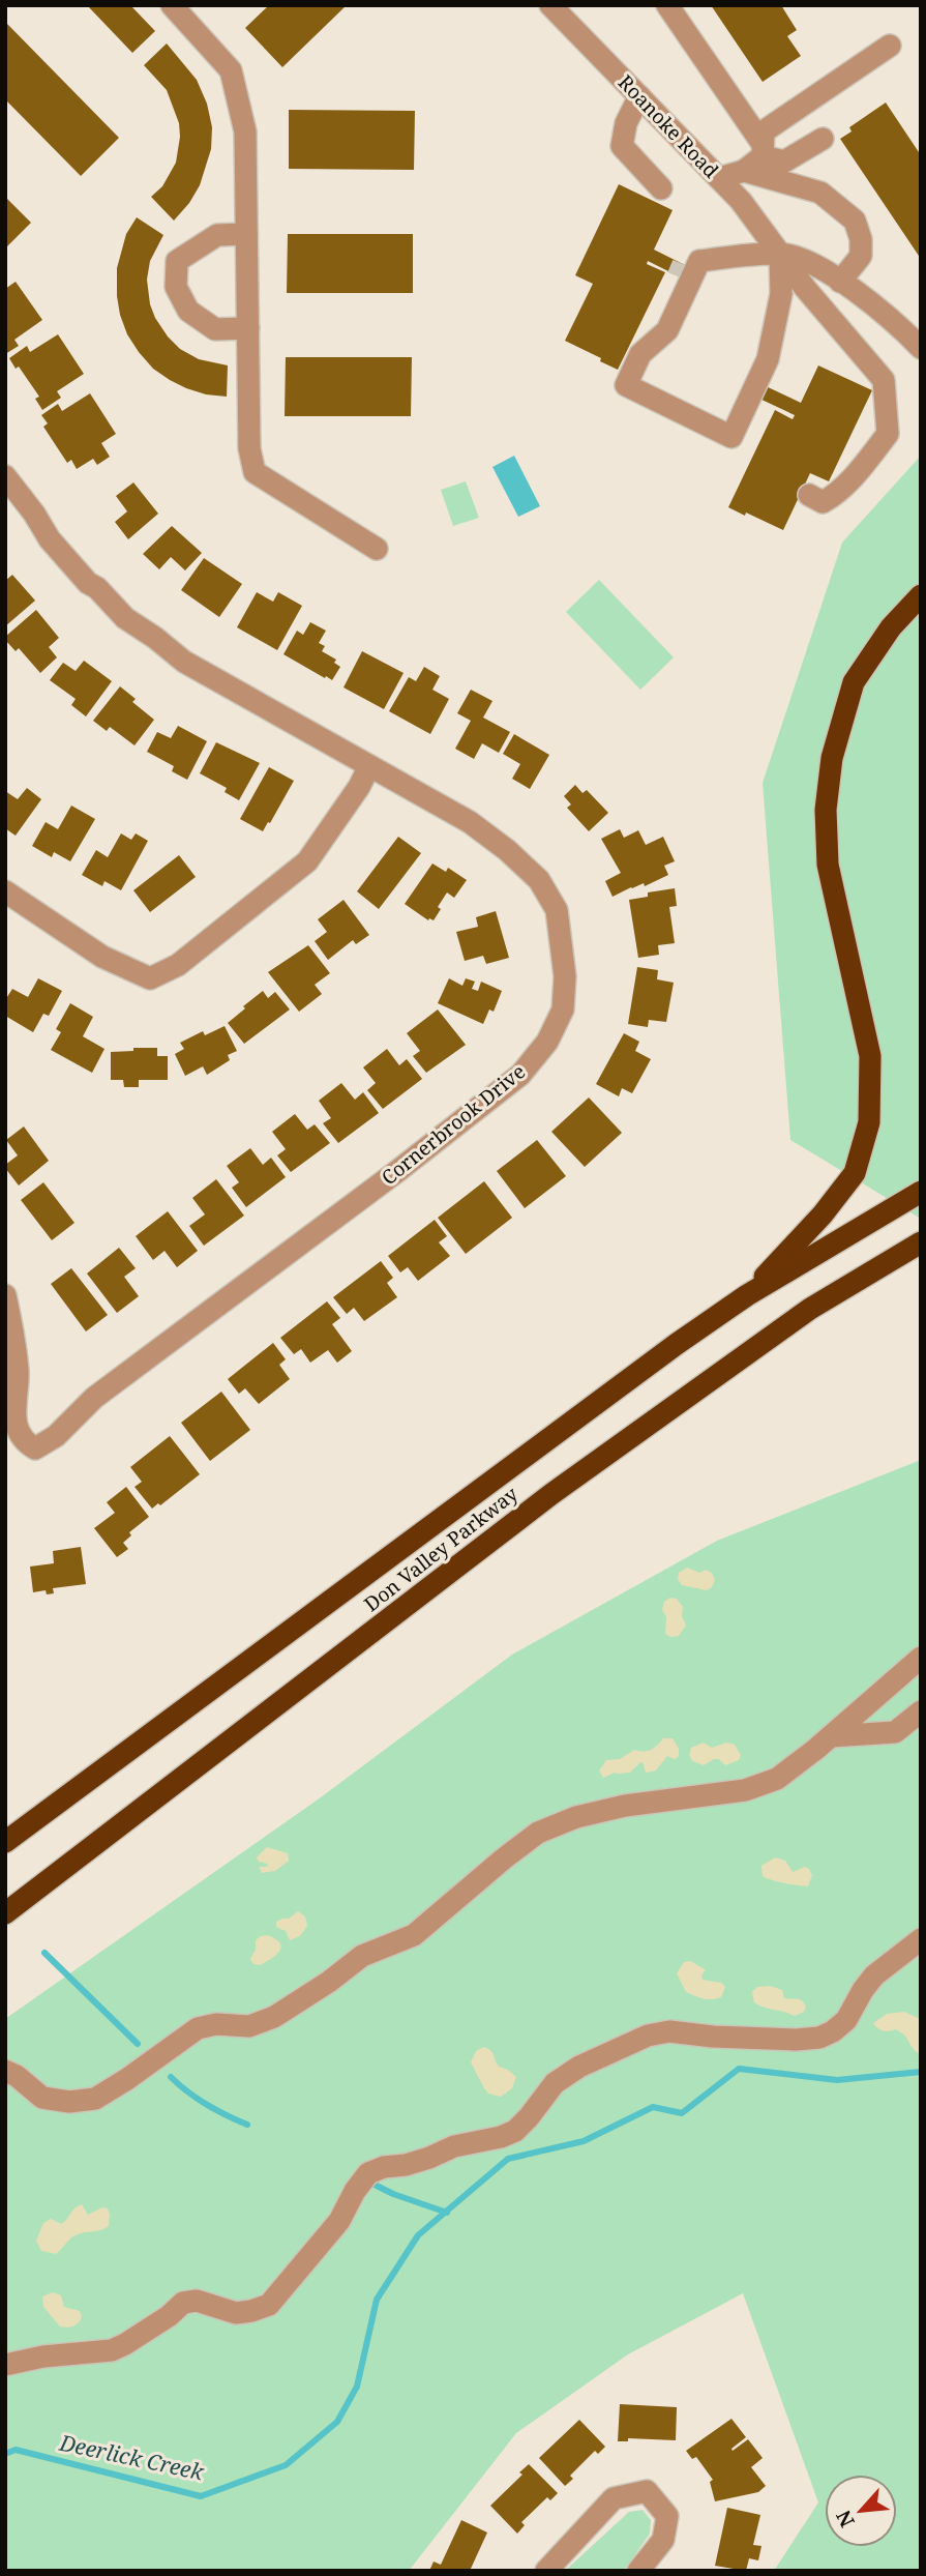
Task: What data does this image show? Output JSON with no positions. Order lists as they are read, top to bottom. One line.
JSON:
{"streets":{"highway":["Don Valley Parkway"],"street":["Roanoke Road","Cornerbrook Drive"]},"water":["Deerlick Creek"],"north":"bottom left"}
